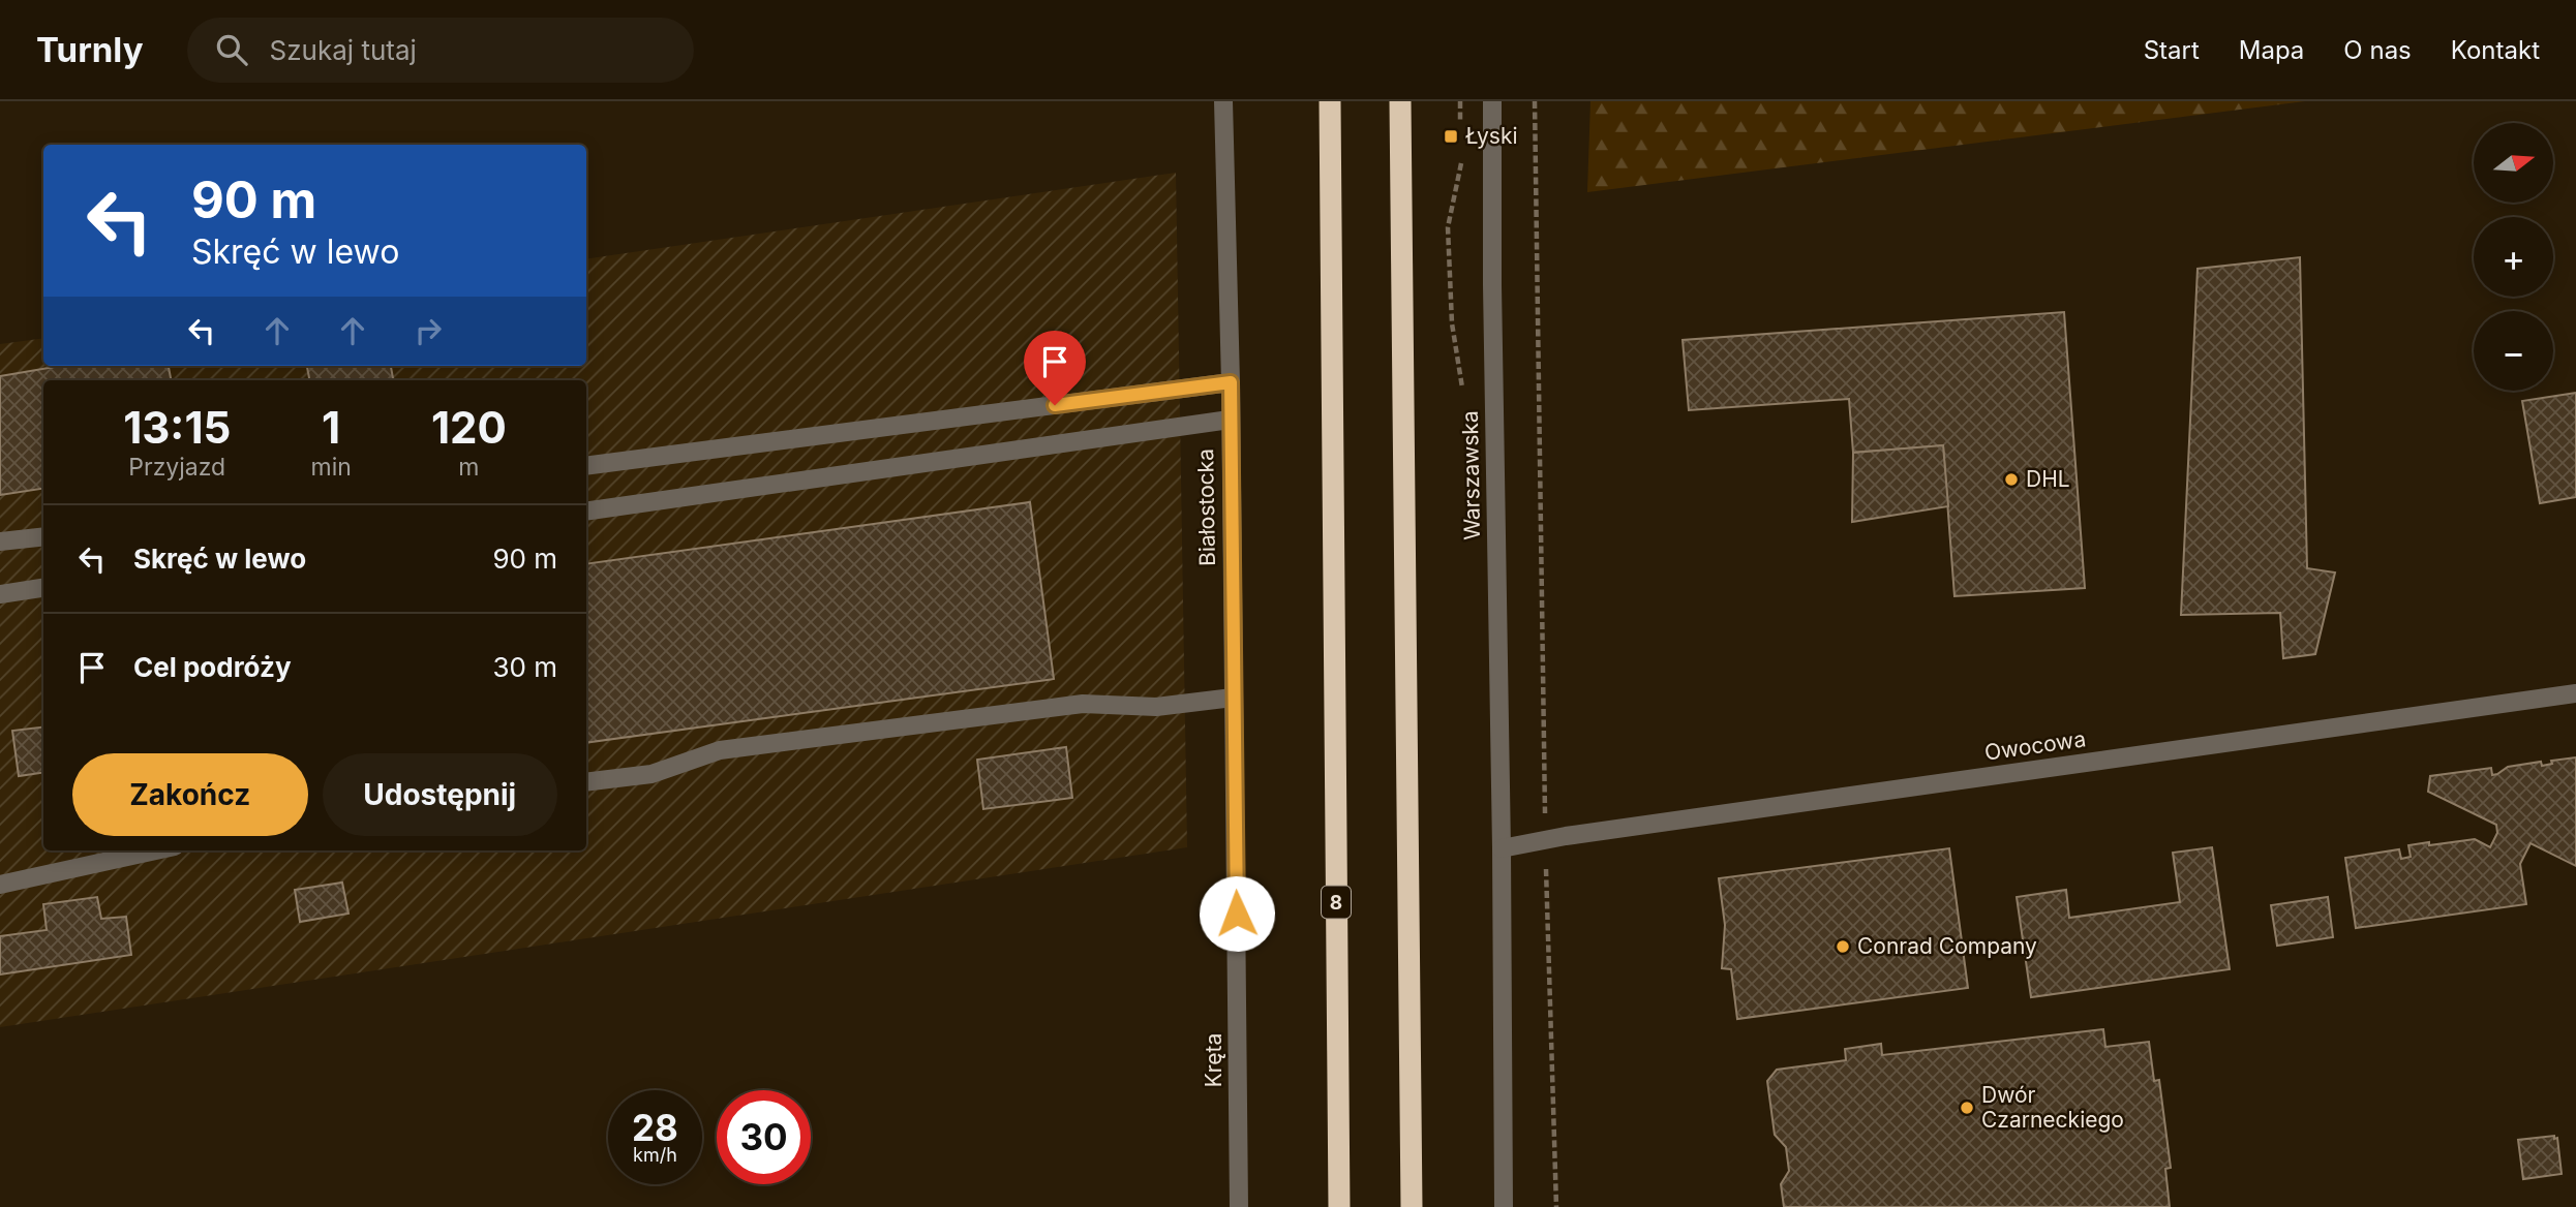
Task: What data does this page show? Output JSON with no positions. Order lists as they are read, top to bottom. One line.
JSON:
{"streets":{"highway":["8"],"street":["Warszawska","Białostocka","Owocowa","Kręta"]},"crossings":[["Warszawska","Owocowa"],["Białostocka","Kręta"]],"places":{"transit":["Łyski"],"other":["DHL","Conrad Company","Dwór Czarneckiego"]},"north":"right","page":{"header":"Turnly","search":"Szukaj tutaj","nav":["Start","Mapa","O nas","Kontakt"],"map_buttons":["+","−"],"turn":["90 m","Skręć w lewo"],"eta":["13:15","Przyjazd","1","min","120","m"],"list":[{"name":"Skręć w lewo","value":"90 m"},{"name":"Cel podróży","value":"30 m"}],"buttons":["Zakończ","Udostępnij"],"speed":"28 km/h","limit":"30"}}
